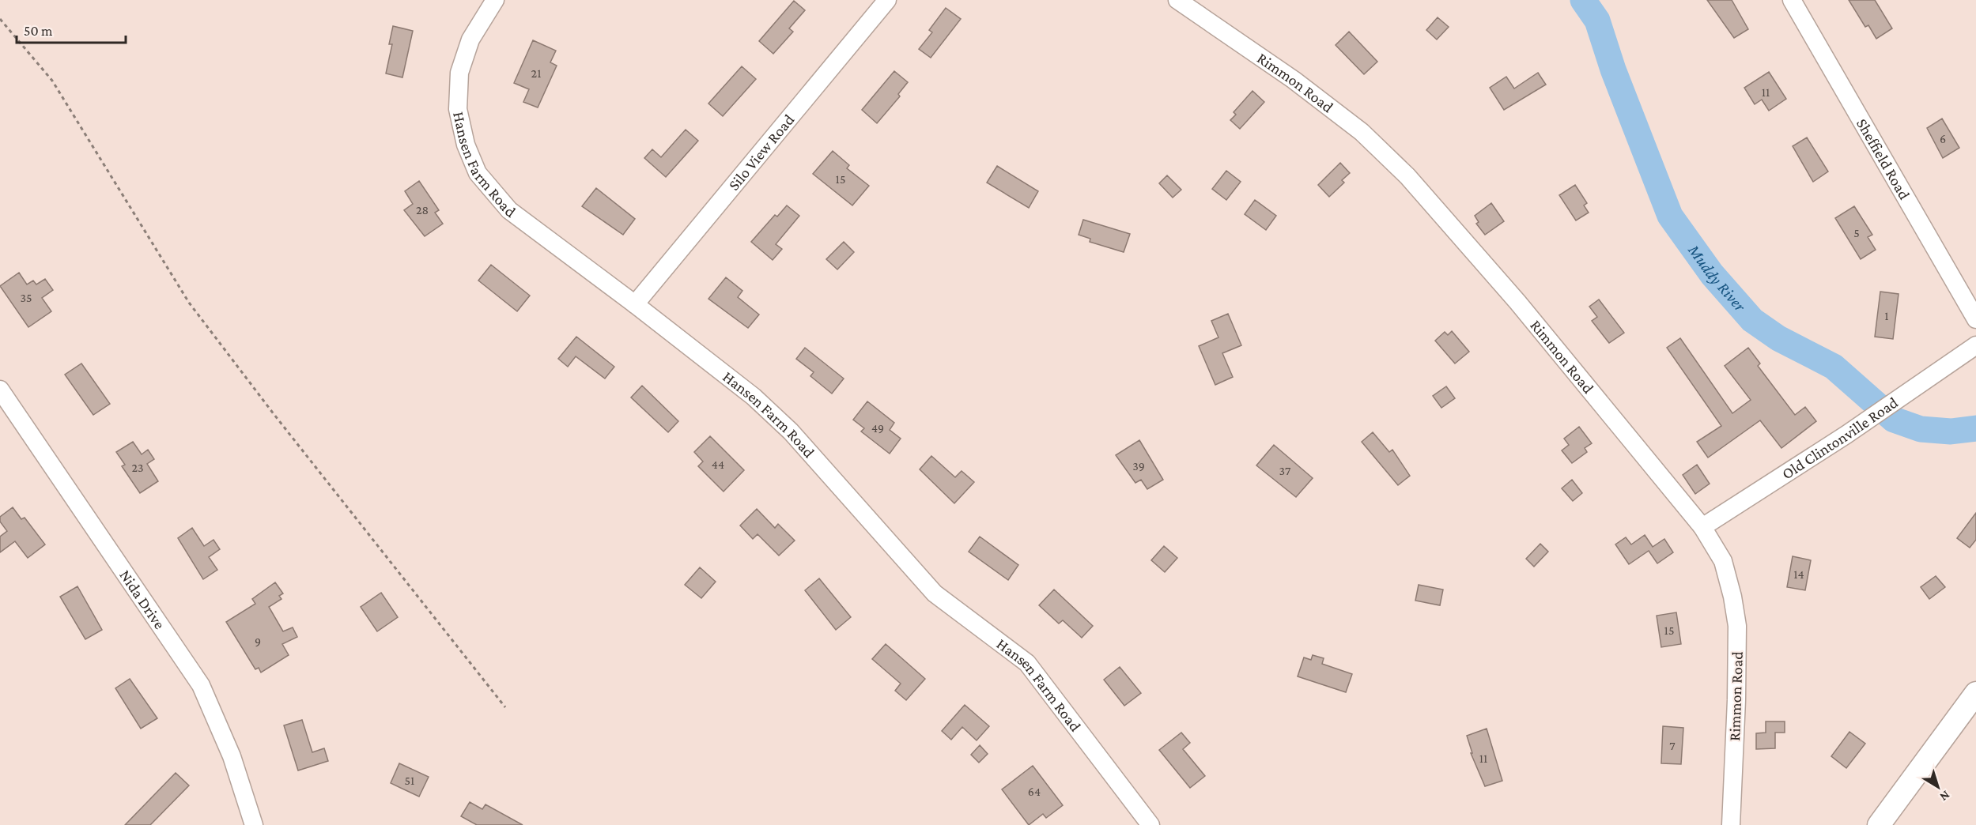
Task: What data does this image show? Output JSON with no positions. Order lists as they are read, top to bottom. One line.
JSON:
{"streets":{"street":["Rimmon Road","Silo View Road","Sheffield Road","Hansen Farm Road","Old Clintonville Road","Nida Drive"]},"crossings":[["Rimmon Road","Old Clintonville Road"],["Silo View Road","Hansen Farm Road"]],"water":["Muddy River"],"house_numbers":["21","11","6","15","28","5","35","1","49","44","39","23","37","14","15","9","7","11","51","64"],"scale_bar":"50 m","north":"bottom right"}
